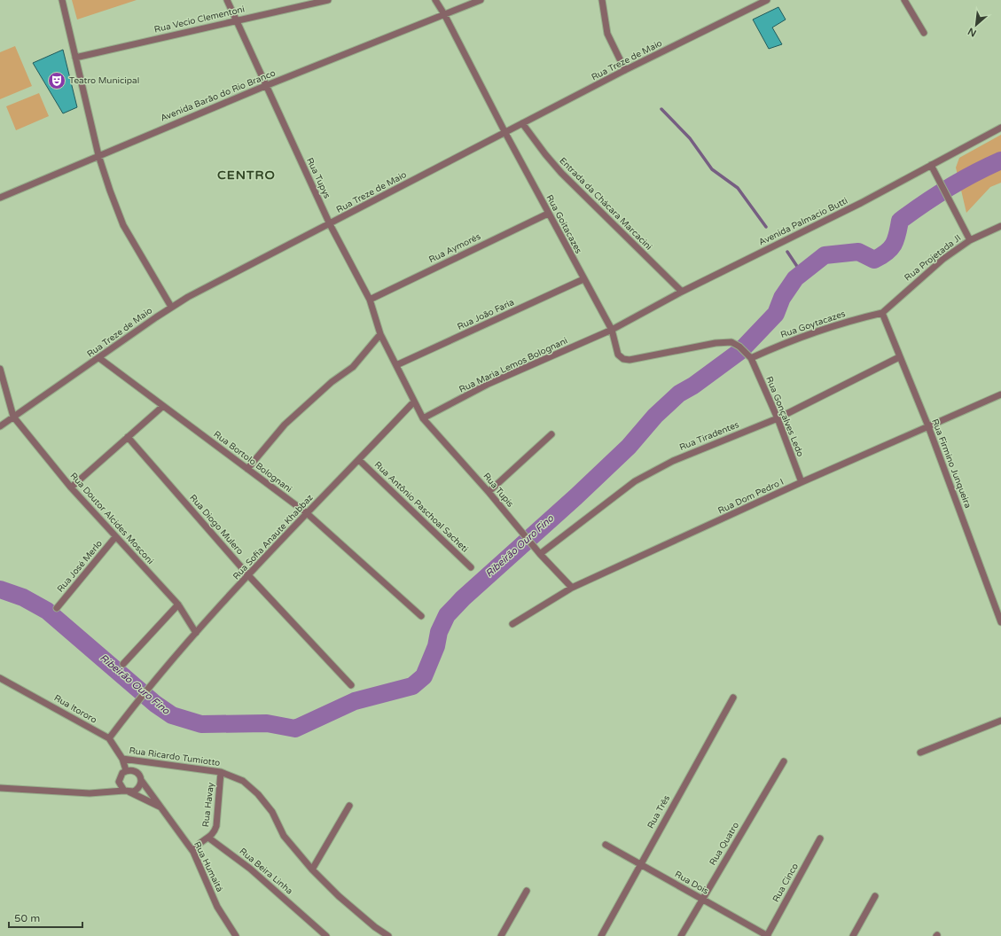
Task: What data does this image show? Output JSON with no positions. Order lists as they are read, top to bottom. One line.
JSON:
{"streets":{"street":["Rua Vecio Clementoni","Rua Treze de Maio","Avenida Barão do Rio Branco","Rua Tupys","Entrada da Chácara Marcacini","Avenida Palmacio Butti","Rua Goitacazes","Rua Aymorés","Rua Projetada JI","Rua João Faria","Rua Goytacazes","Rua Maria Lemos Bolognani","Rua Gonçalves Ledo","Rua Tiradentes","Rua Bortolo Bolognani","Rua Firmino Junqueira","Rua Tupis","Rua Dom Pedro I","Rua Antônio Paschoal Sacheti","Rua Doutor Alcides Mosconi","Rua Diogo Mulero","Rua Sofia Anaute Khabbaz","Rua José Merlo","Rua Itororo","Rua Ricardo Tumiotto","Rua Havay","Rua Três","Rua Quatro","Rua Humaitá","Rua Beira Linha","Rua Dois","Rua Cinco"]},"crossings":[["Rua Vecio Clementoni","Rua Tupys"],["Rua Treze de Maio","Rua Tupys"],["Rua Treze de Maio","Entrada da Chácara Marcacini"],["Rua Treze de Maio","Rua Goitacazes"],["Rua Treze de Maio","Rua Bortolo Bolognani"],["Rua Treze de Maio","Rua Doutor Alcides Mosconi"],["Avenida Barão do Rio Branco","Rua Tupys"],["Avenida Barão do Rio Branco","Rua Goitacazes"],["Rua Tupys","Rua Aymorés"],["Rua Tupys","Rua João Faria"],["Rua Tupys","Rua Tupis"],["Rua Tupys","Rua Sofia Anaute Khabbaz"],["Entrada da Chácara Marcacini","Avenida Palmacio Butti"],["Avenida Palmacio Butti","Rua Goitacazes"],["Avenida Palmacio Butti","Rua Maria Lemos Bolognani"],["Rua Goitacazes","Rua Aymorés"],["Rua Goitacazes","Rua João Faria"],["Rua Goitacazes","Rua Maria Lemos Bolognani"],["Rua Goitacazes","Rua Gonçalves Ledo"],["Rua Projetada JI","Rua Goytacazes"],["Rua Projetada JI","Rua Firmino Junqueira"],["Rua Goytacazes","Rua Gonçalves Ledo"],["Rua Goytacazes","Rua Firmino Junqueira"],["Rua Maria Lemos Bolognani","Rua Tupis"],["Rua Gonçalves Ledo","Rua Tiradentes"],["Rua Gonçalves Ledo","Rua Dom Pedro I"],["Rua Tiradentes","Rua Firmino Junqueira"],["Rua Tiradentes","Rua Tupis"],["Rua Bortolo Bolognani","Rua Sofia Anaute Khabbaz"],["Rua Firmino Junqueira","Rua Dom Pedro I"],["Rua Tupis","Rua Dom Pedro I"],["Rua Tupis","Rua Sofia Anaute Khabbaz"],["Rua Antônio Paschoal Sacheti","Rua Sofia Anaute Khabbaz"],["Rua Doutor Alcides Mosconi","Rua Sofia Anaute Khabbaz"],["Rua Doutor Alcides Mosconi","Rua José Merlo"],["Rua Diogo Mulero","Rua Sofia Anaute Khabbaz"],["Rua Sofia Anaute Khabbaz","Rua Itororo"],["Rua Itororo","Rua Ricardo Tumiotto"],["Rua Itororo","Rua Humaitá"],["Rua Ricardo Tumiotto","Rua Havay"],["Rua Havay","Rua Beira Linha"],["Rua Três","Rua Dois"],["Rua Quatro","Rua Dois"],["Rua Dois","Rua Cinco"]],"districts":["CENTRO"],"water":["Ribeirão Ouro Fino"],"places":{"theatre":["Teatro Municipal"]},"scale_bar":"50 m","north":"bottom left"}
